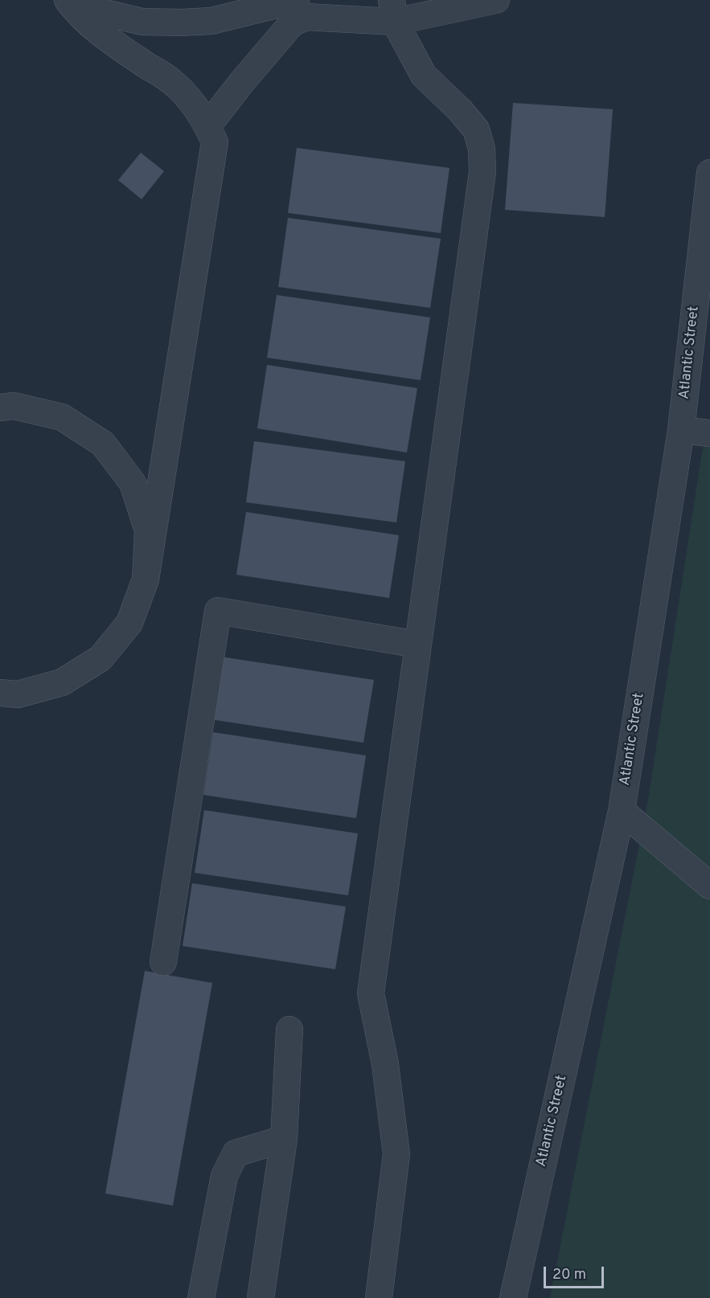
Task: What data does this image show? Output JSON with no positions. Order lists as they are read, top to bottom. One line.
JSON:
{"streets":{"street":["Atlantic Street"]},"scale_bar":"20 m"}
